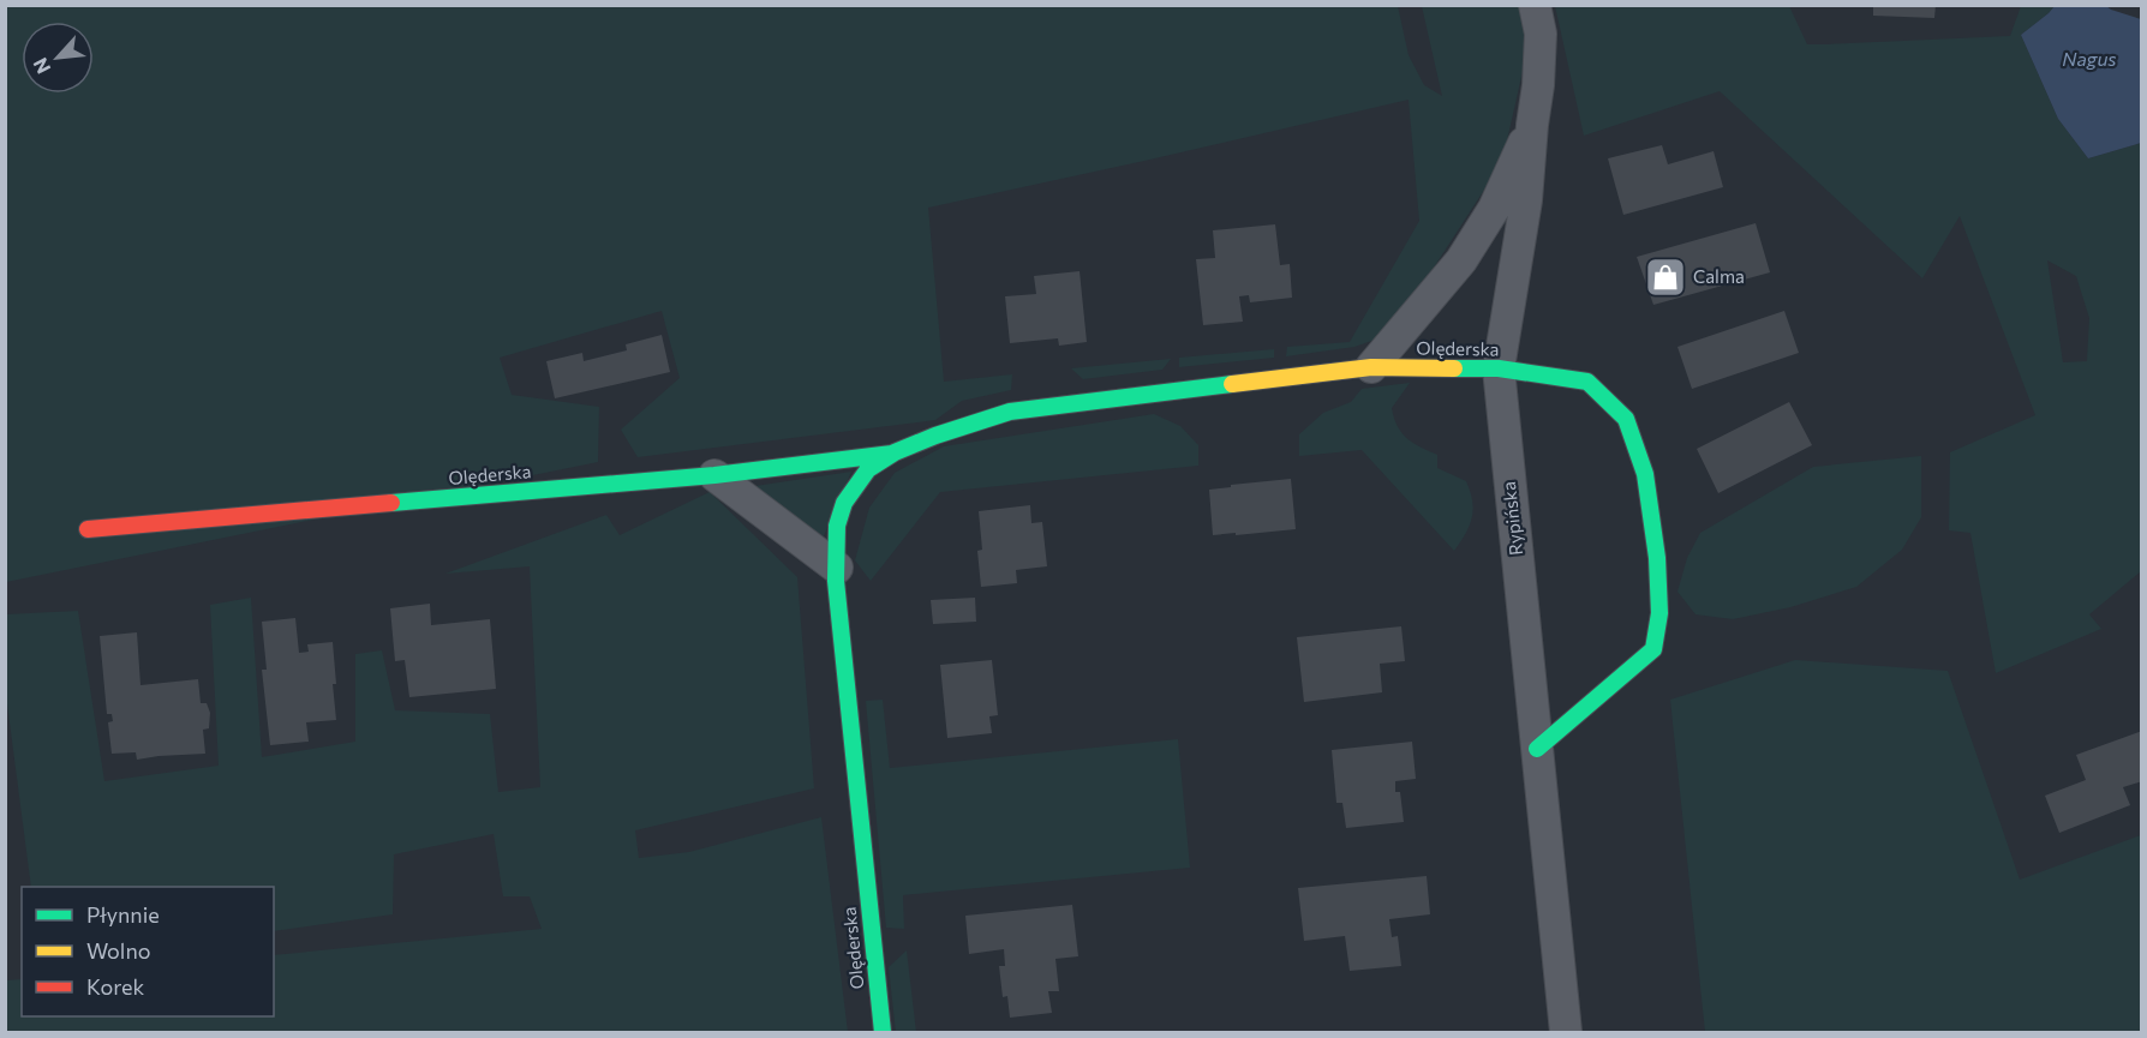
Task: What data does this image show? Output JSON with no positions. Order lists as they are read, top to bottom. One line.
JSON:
{"streets":{"street":["Olęderska","Rypińska"]},"crossings":[["Olęderska","Rypińska"]],"water":["Nagus"],"places":{"shop":["Calma"]},"legend":["Płynnie","Wolno","Korek"],"north":"bottom left"}
